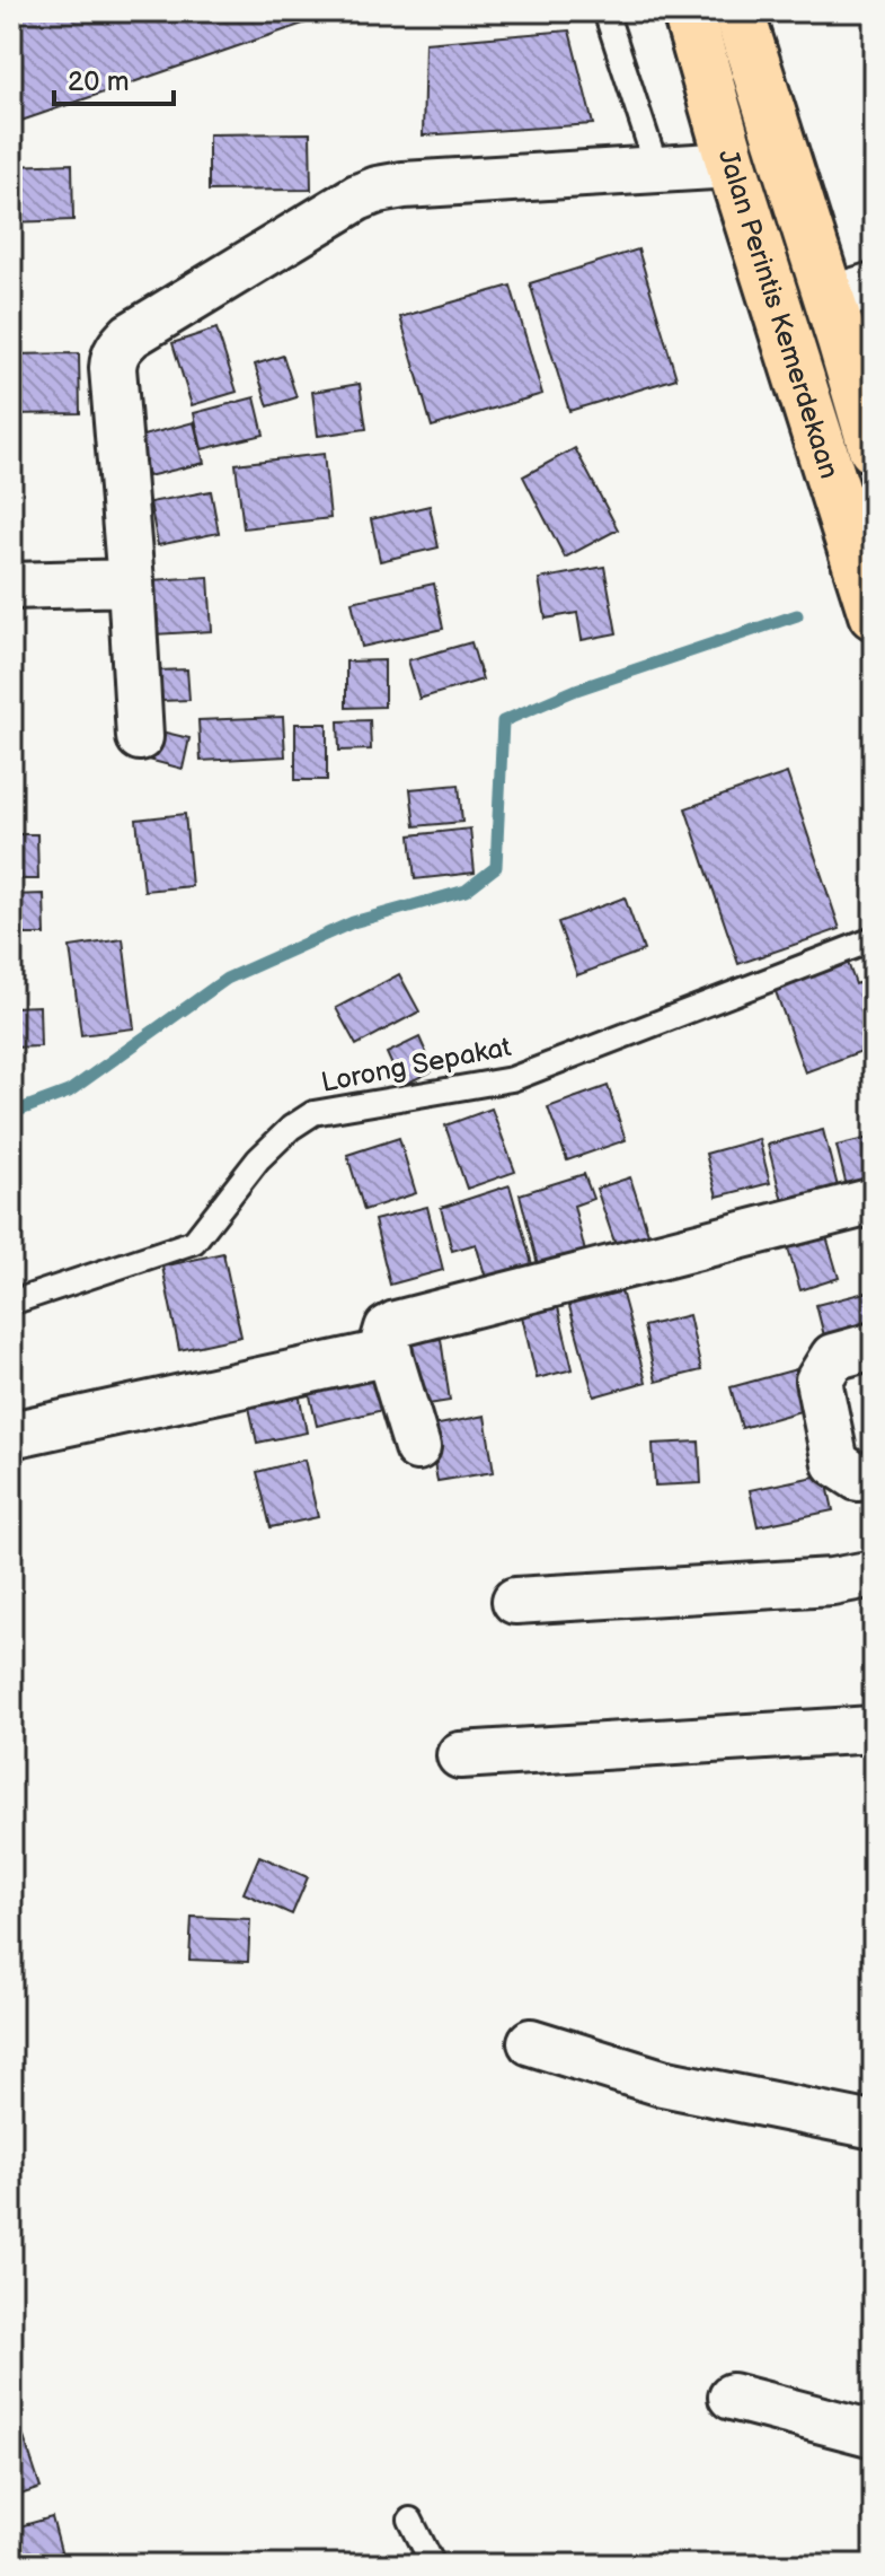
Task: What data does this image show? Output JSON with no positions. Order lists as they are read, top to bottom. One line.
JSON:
{"streets":{"highway":["Jalan Perintis Kemerdekaan"],"lane":["Lorong Sepakat"]},"scale_bar":"20 m"}
